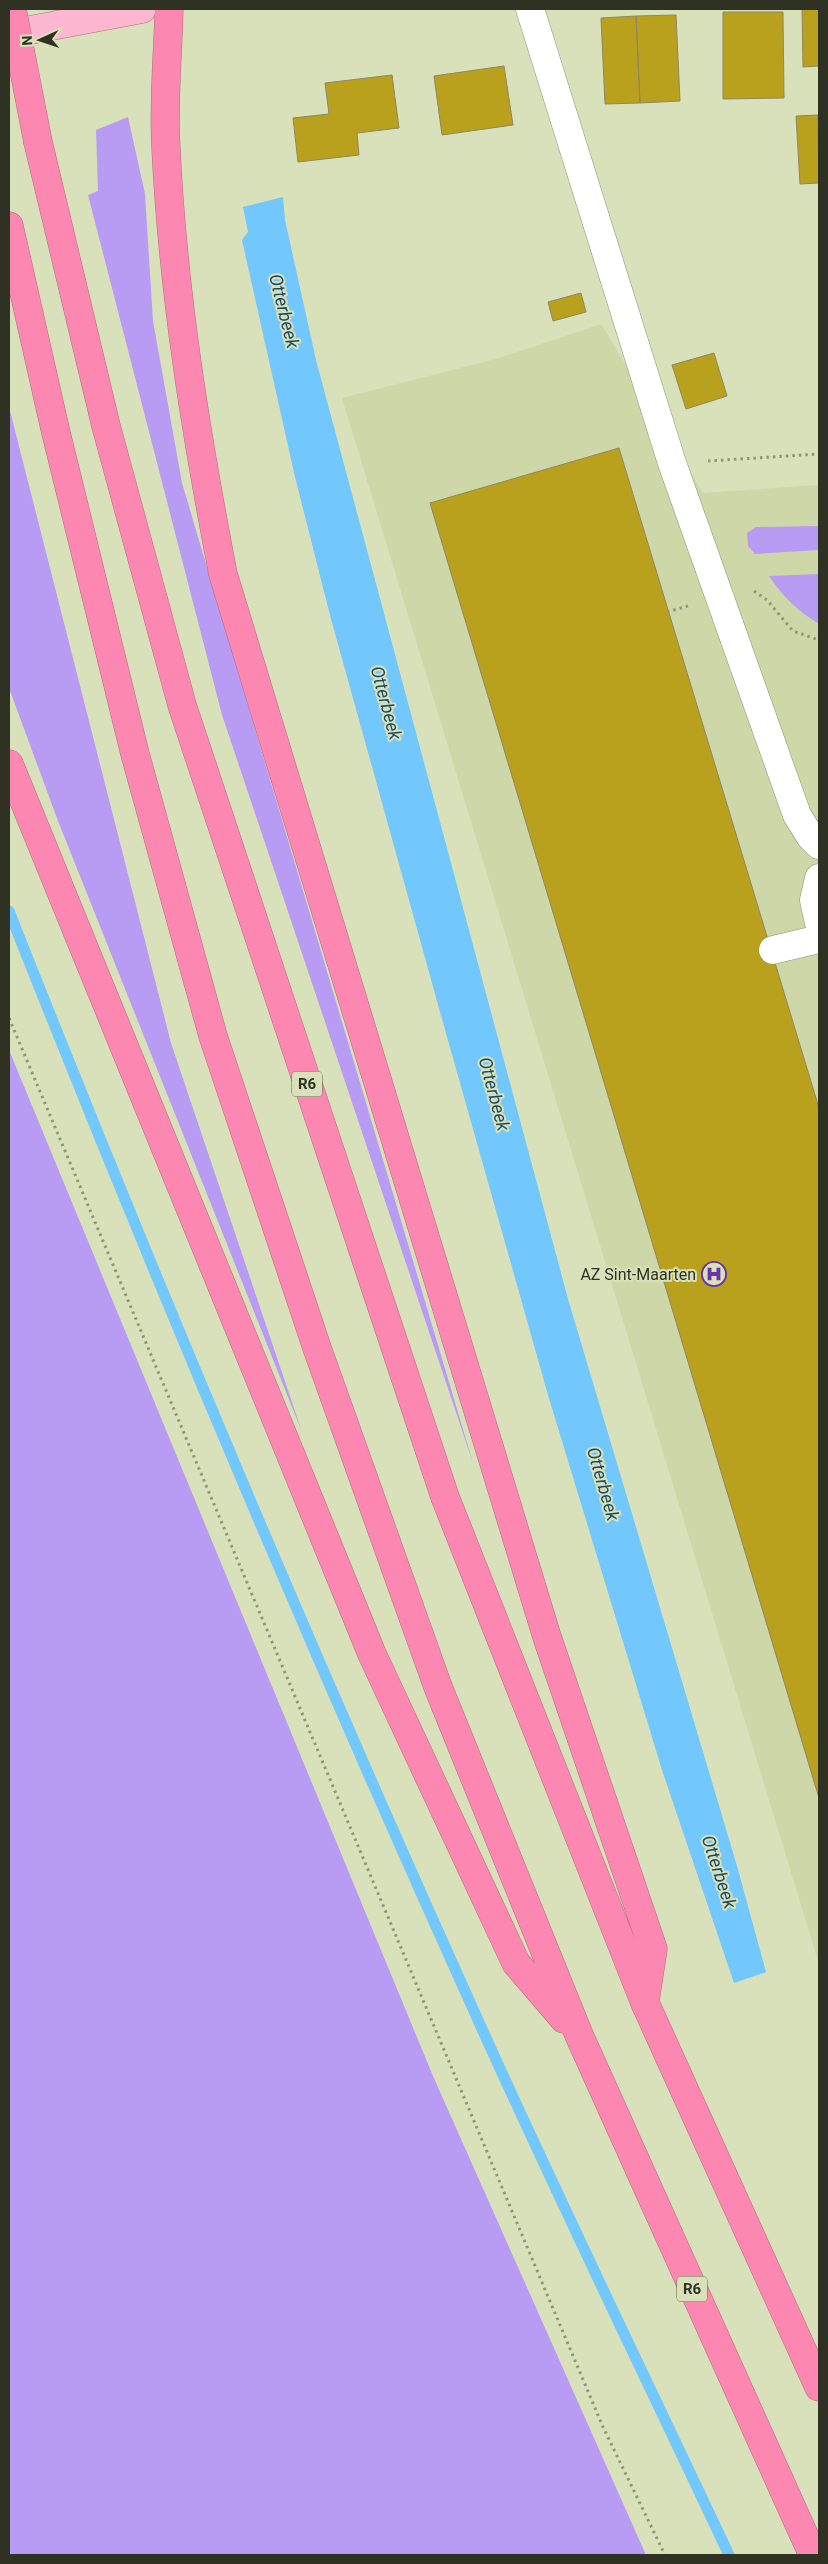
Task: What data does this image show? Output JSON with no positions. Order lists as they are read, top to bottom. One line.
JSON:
{"streets":{"highway":["R6"]},"water":["Otterbeek"],"places":{"hospital":["AZ Sint-Maarten"]},"north":"left"}
